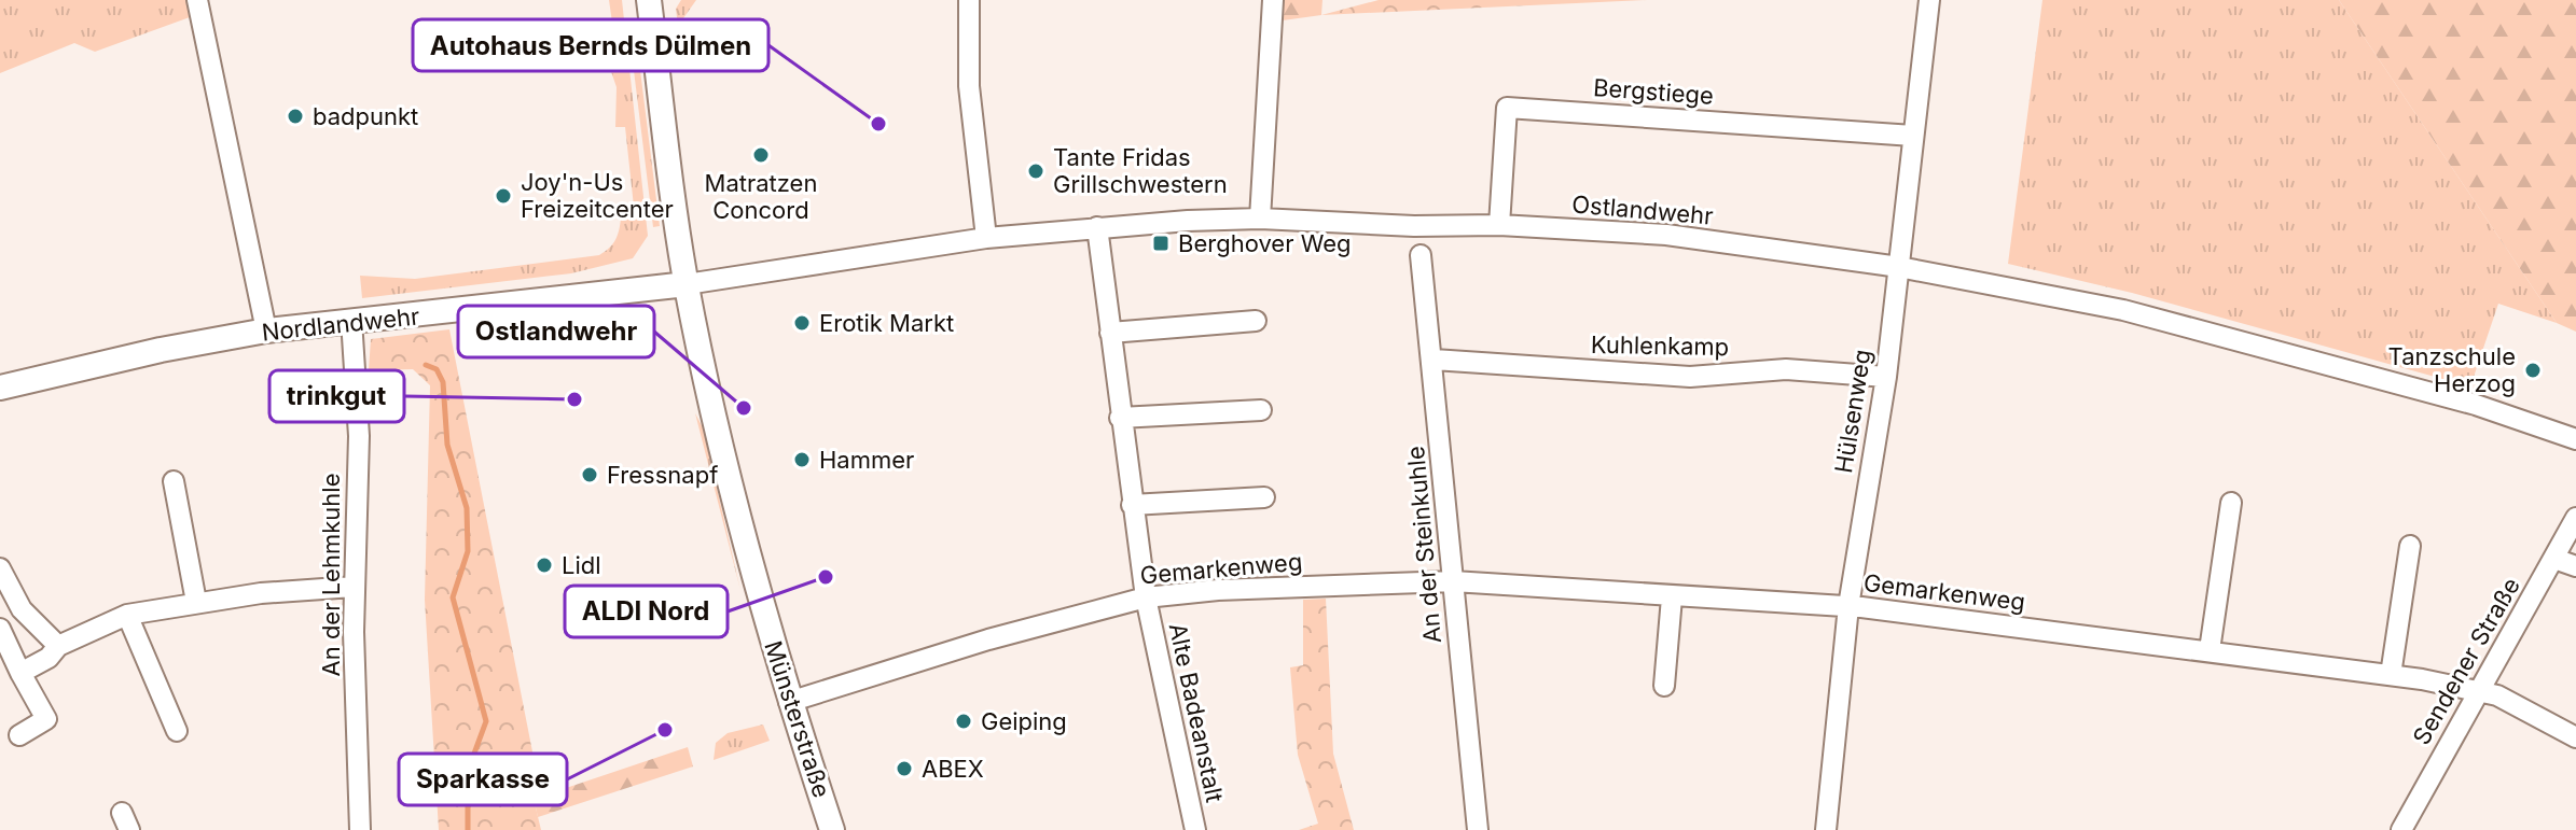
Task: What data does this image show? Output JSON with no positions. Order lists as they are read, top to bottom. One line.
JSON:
{"streets":{"main road":["Nordlandwehr","Münsterstraße"],"street":["Bergstiege","Ostlandwehr","Kuhlenkamp","Hülsenweg","An der Steinkuhle","Gemarkenweg","An der Lehmkuhle","Sendener Straße","Alte Badeanstalt"]},"crossings":[["Bergstiege","Ostlandwehr"],["Bergstiege","Hülsenweg"],["Ostlandwehr","Nordlandwehr"],["Ostlandwehr","Hülsenweg"],["Ostlandwehr","Alte Badeanstalt"],["Ostlandwehr","Münsterstraße"],["Nordlandwehr","An der Lehmkuhle"],["Nordlandwehr","Münsterstraße"],["Kuhlenkamp","Hülsenweg"],["Kuhlenkamp","An der Steinkuhle"],["Hülsenweg","Gemarkenweg"],["An der Steinkuhle","Gemarkenweg"],["Gemarkenweg","Sendener Straße"],["Gemarkenweg","Alte Badeanstalt"],["Gemarkenweg","Münsterstraße"]],"places":{"other":["badpunkt","Autohaus Bernds Dülmen","Matratzen Concord","Tante Fridas Grillschwestern","Joy'n-Us Freizeitcenter","Erotik Markt","Tanzschule Herzog","trinkgut","Ostlandwehr","Hammer","Fressnapf","Lidl","ALDI Nord","Geiping","Sparkasse","ABEX"],"transit":["Berghover Weg"]}}
